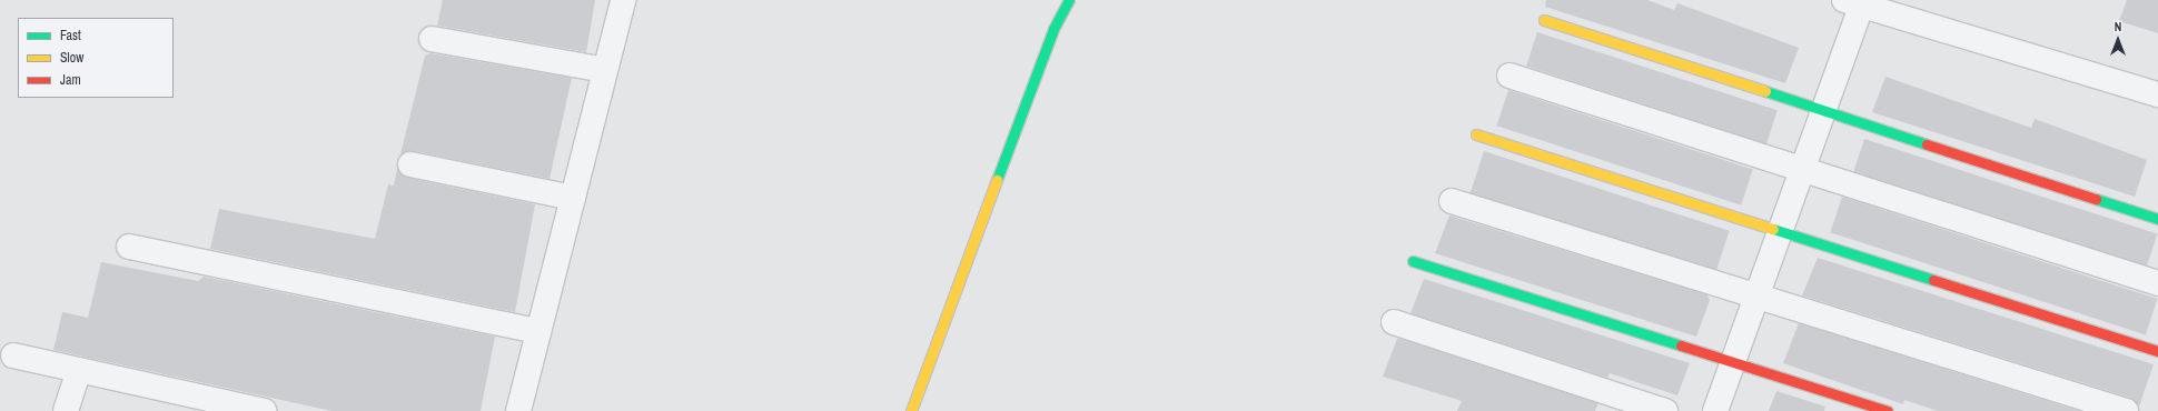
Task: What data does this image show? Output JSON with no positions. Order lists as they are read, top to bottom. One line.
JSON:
{"legend":["Fast","Slow","Jam"],"north":"top"}
